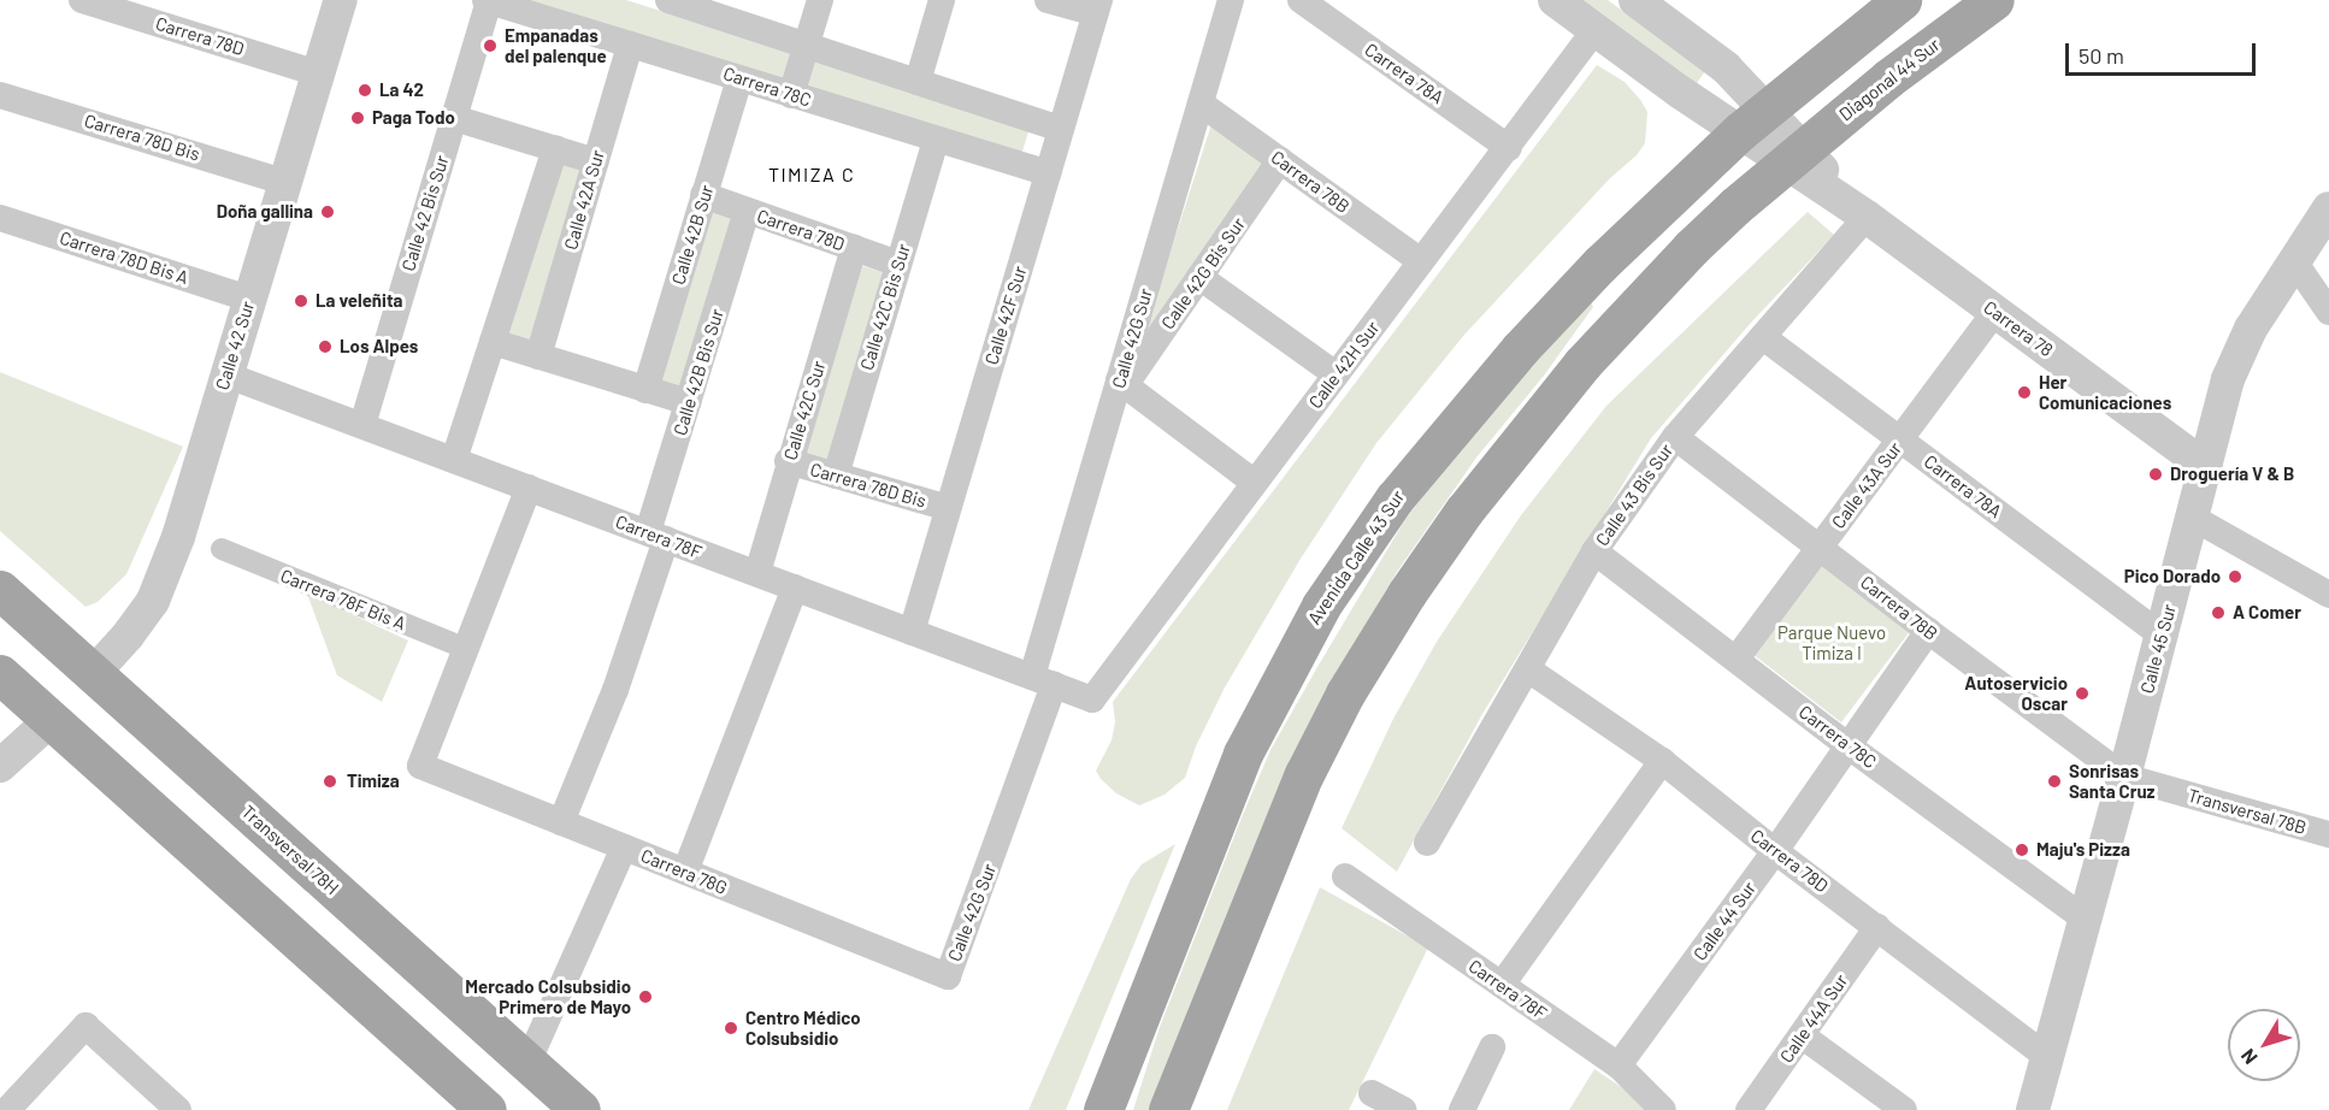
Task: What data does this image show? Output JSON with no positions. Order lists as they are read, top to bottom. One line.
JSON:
{"streets":{"main road":["Diagonal 44 Sur","Avenida Calle 43 Sur","Transversal 78H"],"street":["Carrera 78D","Carrera 78A","Carrera 78C","Carrera 78D Bis","Carrera 78B","Calle 42A Sur","Calle 42 Bis Sur","Calle 42B Sur","Carrera 78D Bis A","Calle 42G Bis Sur","Calle 42C Bis Sur","Calle 42F Sur","Carrera 78","Calle 42G Sur","Calle 42 Sur","Calle 42H Sur","Calle 42B Bis Sur","Calle 42C Sur","Calle 43A Sur","Calle 43 Bis Sur","Carrera 78F","Carrera 78F Bis A","Calle 45 Sur","Transversal 78B","Carrera 78G","Calle 44 Sur","Calle 44A Sur"]},"crossings":[["Carrera 78D","Calle 42B Sur"],["Carrera 78D","Calle 42C Bis Sur"],["Carrera 78D","Calle 42 Sur"],["Carrera 78D","Calle 42B Bis Sur"],["Carrera 78D","Calle 42C Sur"],["Carrera 78D","Calle 43 Bis Sur"],["Carrera 78D","Calle 45 Sur"],["Carrera 78D","Calle 44 Sur"],["Carrera 78D","Calle 44A Sur"],["Carrera 78A","Calle 42H Sur"],["Carrera 78A","Calle 43A Sur"],["Carrera 78A","Calle 43 Bis Sur"],["Carrera 78A","Calle 45 Sur"],["Diagonal 44 Sur","Carrera 78"],["Carrera 78C","Calle 42A Sur"],["Carrera 78C","Calle 42 Bis Sur"],["Carrera 78C","Calle 42B Sur"],["Carrera 78C","Calle 42C Bis Sur"],["Carrera 78C","Calle 42F Sur"],["Carrera 78C","Calle 43A Sur"],["Carrera 78C","Calle 43 Bis Sur"],["Carrera 78C","Calle 45 Sur"],["Carrera 78C","Calle 44 Sur"],["Carrera 78D Bis","Calle 42C Bis Sur"],["Carrera 78D Bis","Calle 42F Sur"],["Carrera 78D Bis","Calle 42 Sur"],["Carrera 78D Bis","Calle 42C Sur"],["Carrera 78B","Calle 42G Bis Sur"],["Carrera 78B","Calle 42G Sur"],["Carrera 78B","Calle 42H Sur"],["Carrera 78B","Calle 43A Sur"],["Carrera 78B","Calle 43 Bis Sur"],["Carrera 78B","Calle 45 Sur"],["Carrera 78B","Transversal 78B"],["Carrera 78B","Calle 44 Sur"],["Calle 42 Bis Sur","Carrera 78F"],["Carrera 78D Bis A","Calle 42 Sur"],["Calle 42G Bis Sur","Calle 42G Sur"],["Calle 42F Sur","Carrera 78F"],["Carrera 78","Calle 42H Sur"],["Carrera 78","Calle 43A Sur"],["Carrera 78","Calle 43 Bis Sur"],["Carrera 78","Avenida Calle 43 Sur"],["Carrera 78","Calle 45 Sur"],["Calle 42G Sur","Carrera 78F"],["Calle 42G Sur","Carrera 78G"],["Calle 42 Sur","Carrera 78F"],["Calle 42 Sur","Transversal 78H"],["Calle 42H Sur","Carrera 78F"],["Calle 42B Bis Sur","Carrera 78F"],["Calle 42B Bis Sur","Carrera 78G"],["Calle 42C Sur","Carrera 78F"],["Carrera 78F","Calle 44 Sur"],["Carrera 78F Bis A","Carrera 78G"],["Calle 45 Sur","Transversal 78B"]],"districts":["TIMIZA C"],"parks":["Parque Nuevo Timiza I"],"places":["Empanadas del palenque","La 42","Paga Todo","Doña gallina","La veleñita","Los Alpes","Her Comunicaciones","Droguería V & B","Pico Dorado","A Comer","Autoservicio Oscar","Timiza","Sonrisas Santa Cruz","Maju's Pizza","Mercado Colsubsidio Primero de Mayo","Centro Médico Colsubsidio"],"scale_bar":"50 m","north":"bottom left"}
